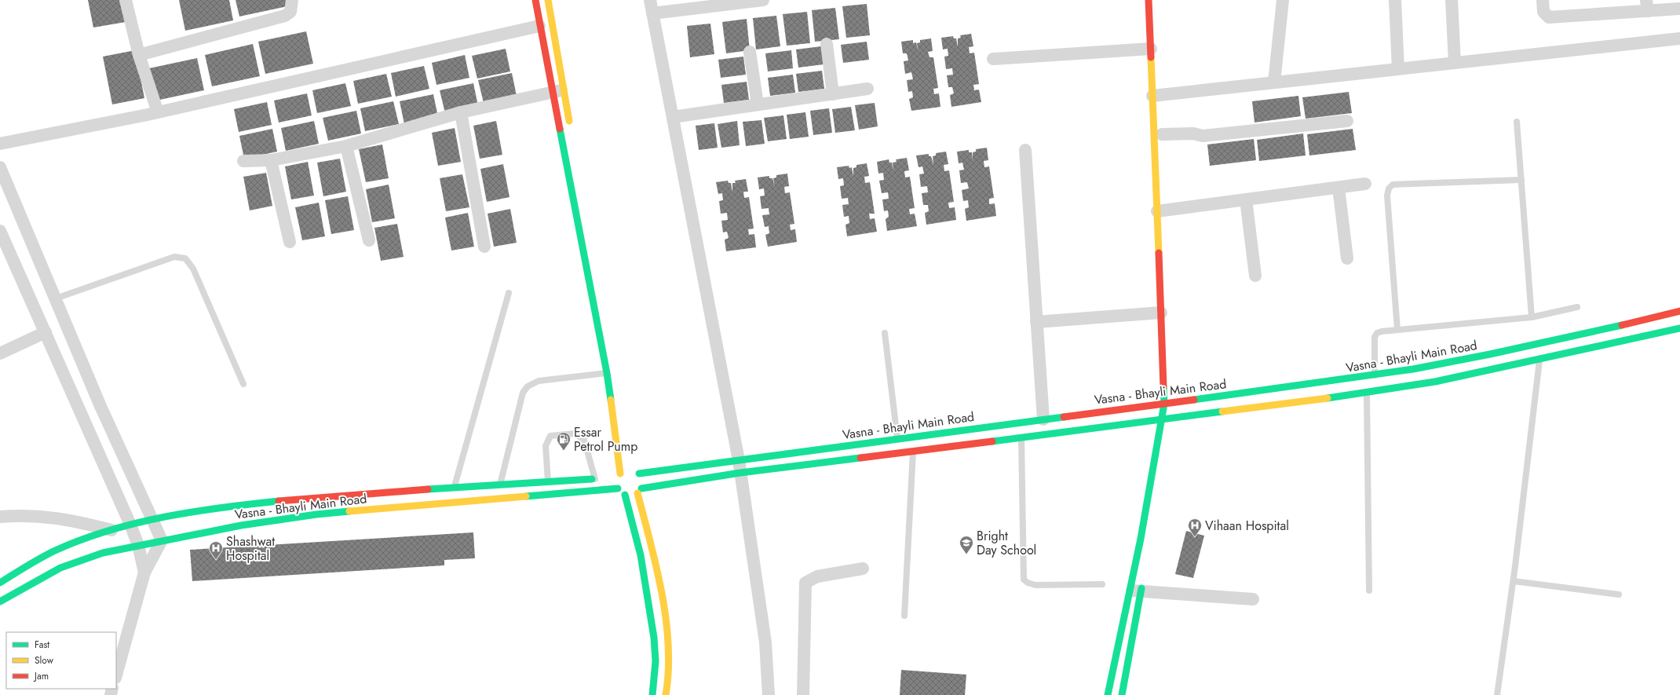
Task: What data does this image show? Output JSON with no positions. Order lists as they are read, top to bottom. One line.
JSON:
{"streets":{"main road":["Vasna - Bhayli Main Road"]},"places":{"fuel station":["Essar Petrol Pump"],"hospital":["Vihaan Hospital","Shashwat Hospital"],"school or university":["Bright Day School"]},"legend":["Fast","Slow","Jam"]}
